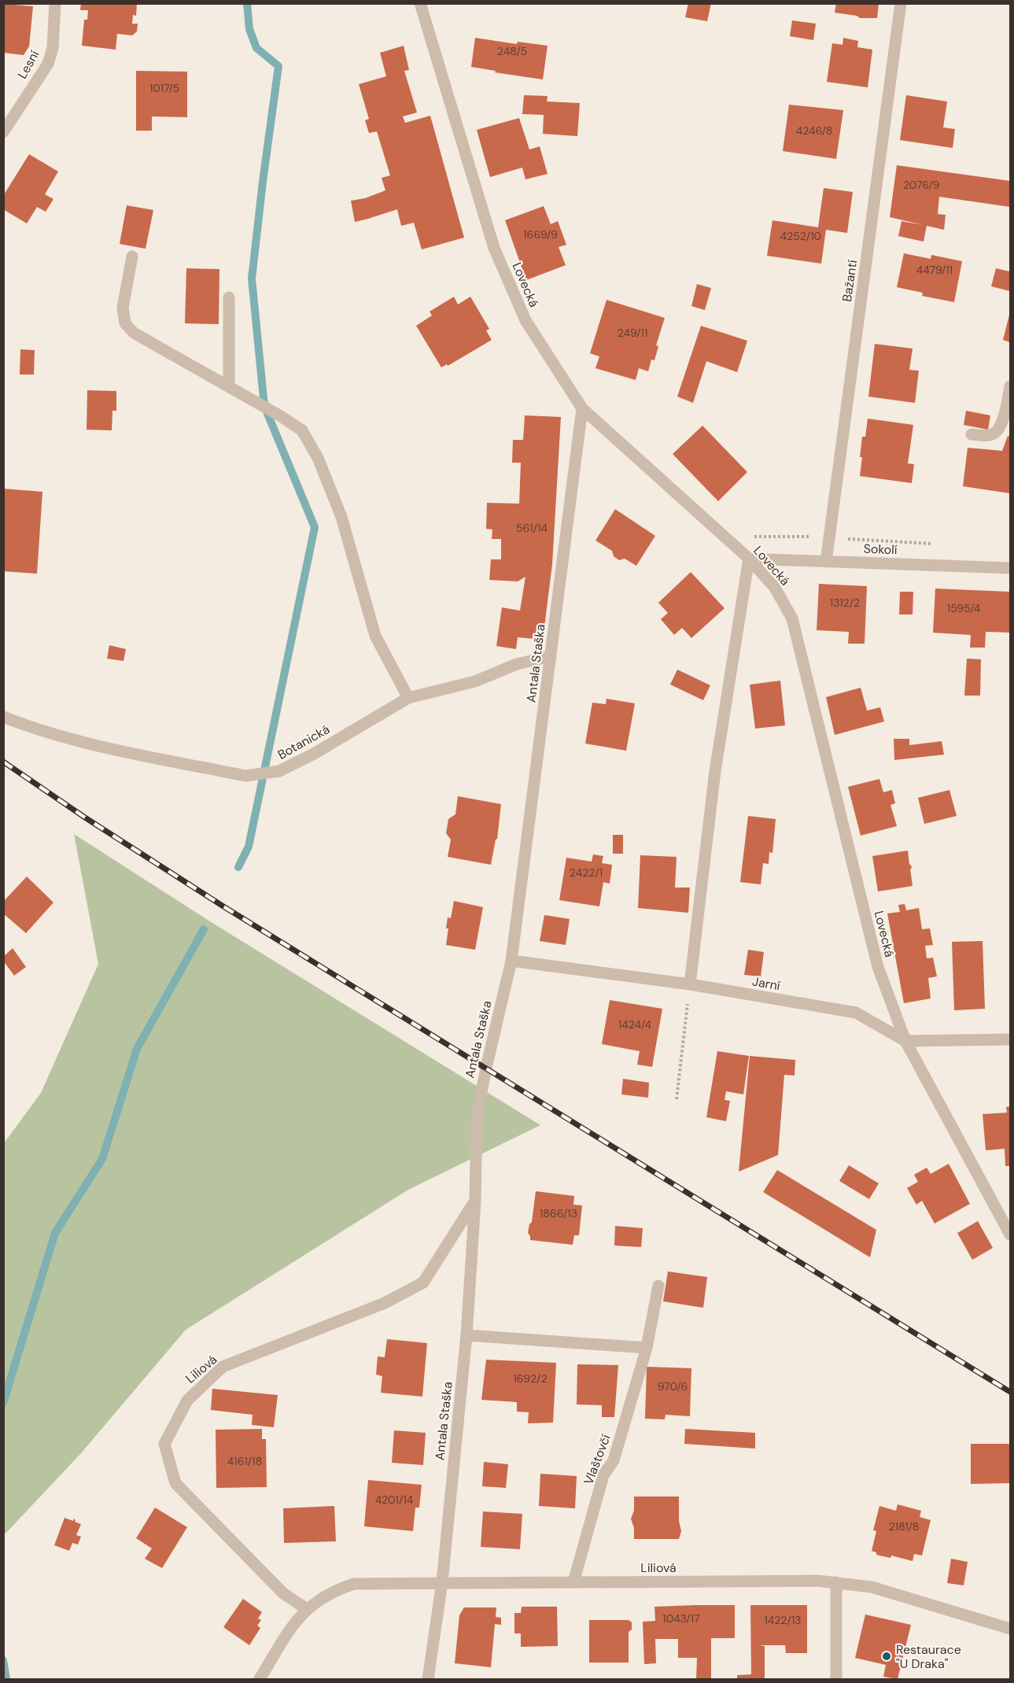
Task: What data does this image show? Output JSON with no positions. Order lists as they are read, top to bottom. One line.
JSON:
{"streets":{"street":["Lesní","Bažantí","Lovecká","Sokolí","Antala Staška","Botanická","Jarní","Liliová","Vlaštovčí"]},"crossings":[["Bažantí","Sokolí"],["Lovecká","Sokolí"],["Lovecká","Antala Staška"],["Lovecká","Jarní"],["Antala Staška","Botanická"],["Antala Staška","Jarní"],["Antala Staška","Liliová"],["Liliová","Vlaštovčí"]],"places":["Restaurace \"U Draka\""],"house_numbers":["248/5","1017/5","4246/8","2076/9","1669/9","4252/10","4479/11","249/11","561/14","1312/2","1595/4","2422/1","1424/4","1866/13","1692/2","970/6","4161/18","4201/14","2181/8","1043/17","1422/13"]}
